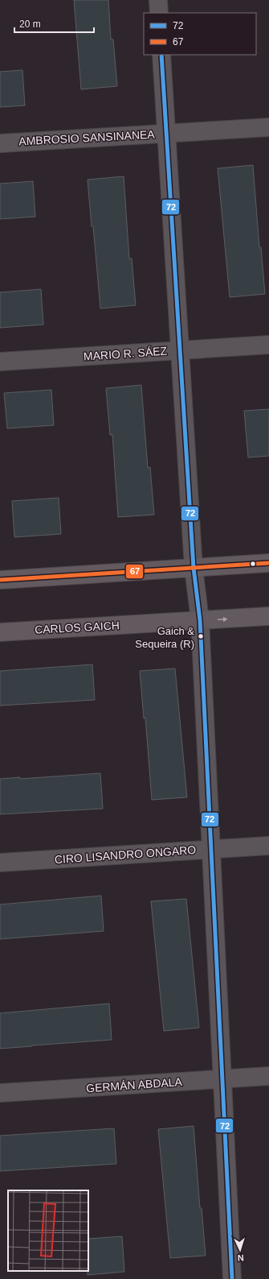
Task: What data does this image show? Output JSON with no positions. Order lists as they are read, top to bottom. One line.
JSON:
{"streets":{"street":["AMBROSIO SANSINANEA","MARIO R. SÁEZ","CARLOS GAICH","CIRO LISANDRO ONGARO","GERMÁN ABDALA"]},"places":["Gaich & Sequeira (R)"],"lines":["transit line 72","transit line 67"],"legend":["72","67"],"scale_bar":"20 m","north":"bottom"}
